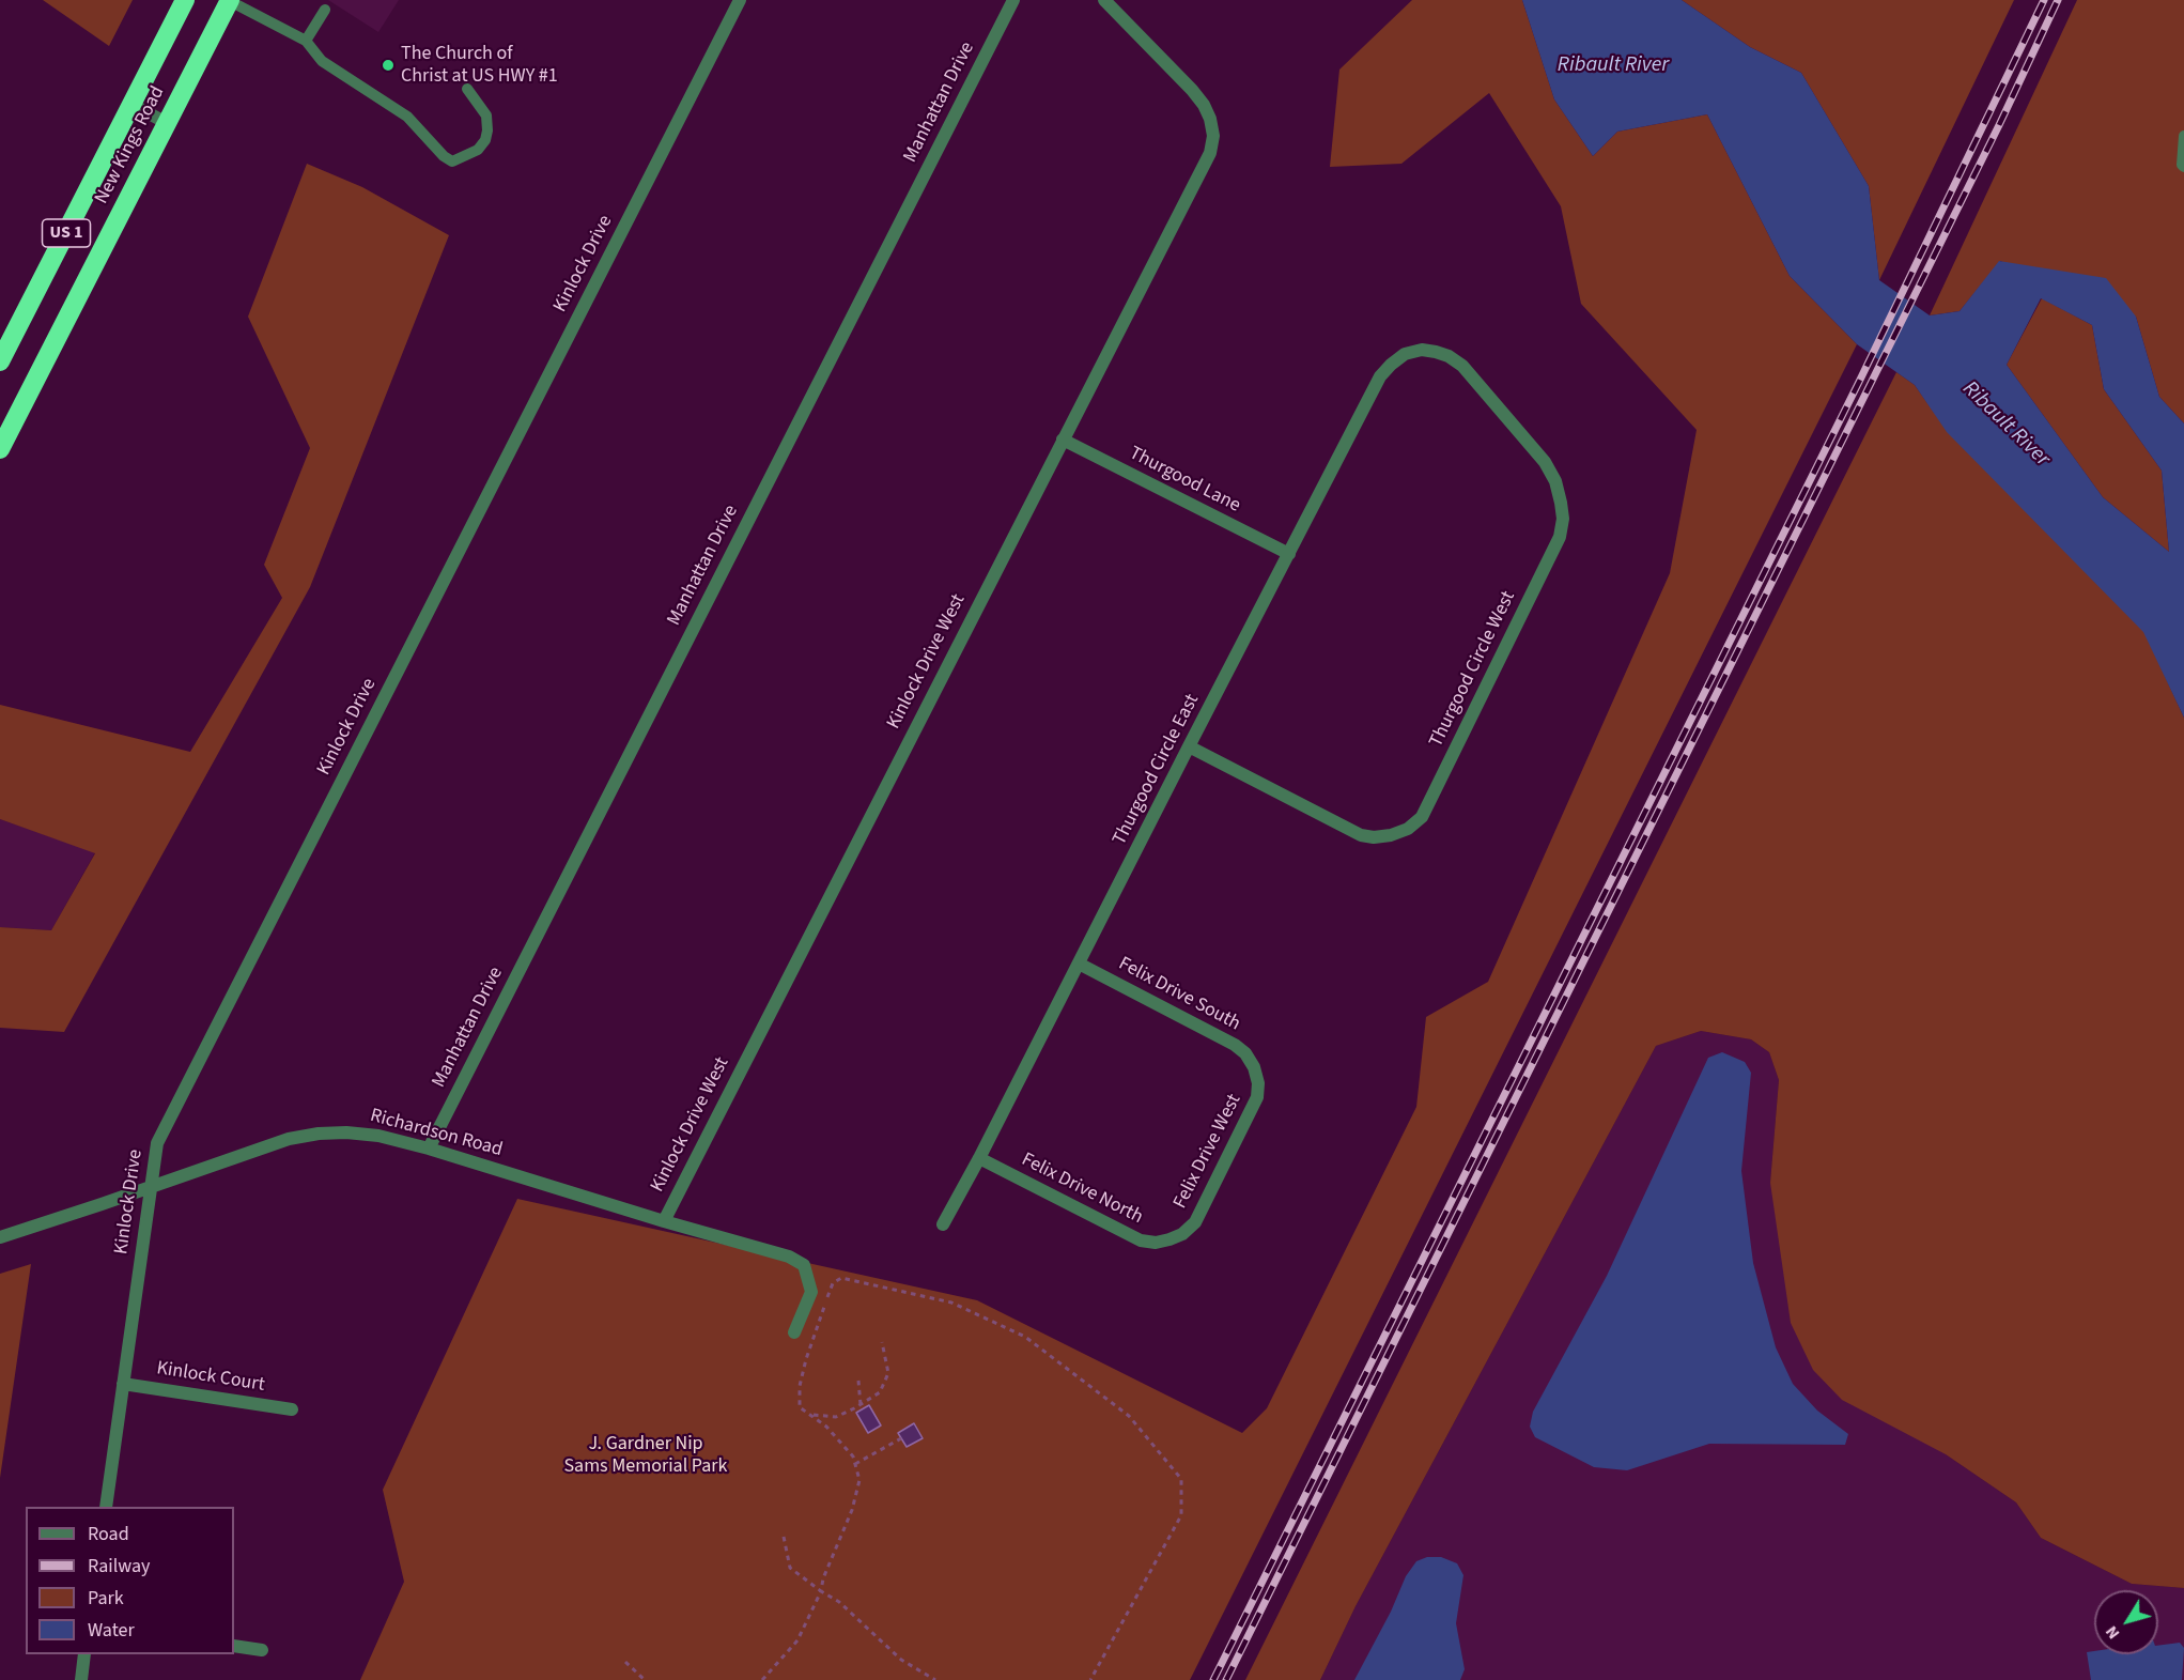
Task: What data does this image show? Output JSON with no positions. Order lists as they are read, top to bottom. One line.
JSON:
{"streets":{"highway":["New Kings Road","US 1"],"street":["Manhattan Drive","Kinlock Drive","Thurgood Lane","Kinlock Drive West","Thurgood Circle West","Thurgood Circle East","Felix Drive South","Richardson Road","Felix Drive West","Felix Drive North","Kinlock Court"]},"crossings":[["Manhattan Drive","Richardson Road"],["Kinlock Drive","Richardson Road"],["Kinlock Drive","Kinlock Court"],["Thurgood Lane","Kinlock Drive West"],["Thurgood Lane","Thurgood Circle East"],["Kinlock Drive West","Richardson Road"],["Thurgood Circle West","Thurgood Circle East"],["Thurgood Circle East","Felix Drive South"],["Thurgood Circle East","Felix Drive North"],["Felix Drive South","Felix Drive West"],["Felix Drive West","Felix Drive North"]],"water":["Ribault River"],"parks":["J. Gardner Nip Sams Memorial Park"],"places":["The Church of Christ at US HWY #1"],"legend":["Road","Railway","Park","Water"],"north":"bottom left"}
